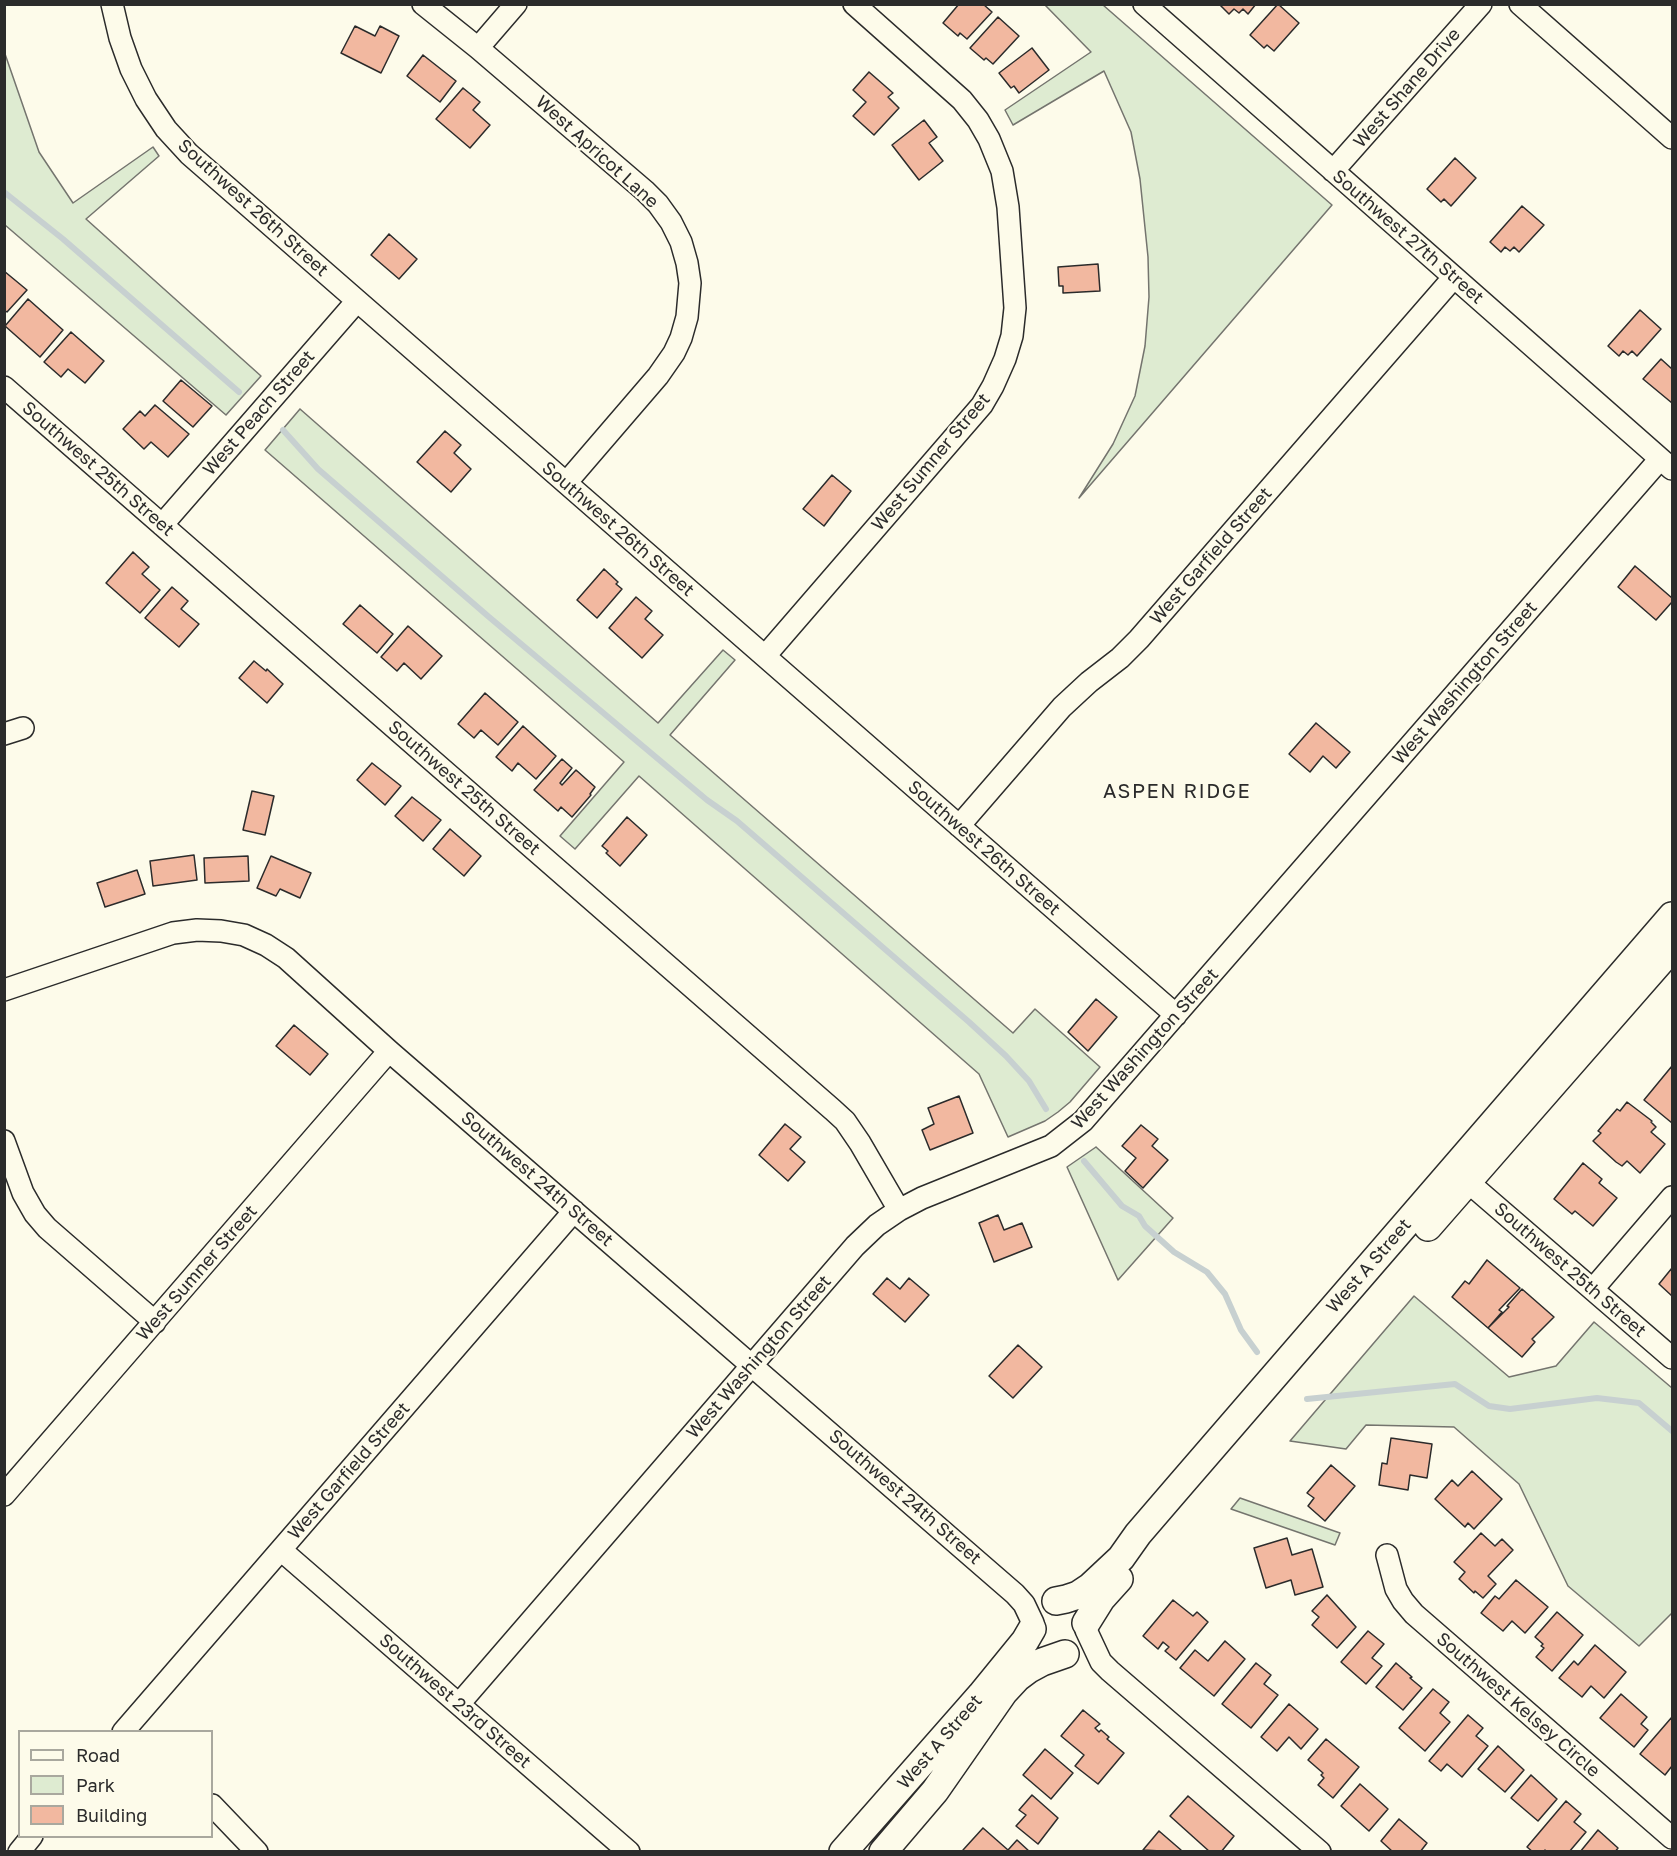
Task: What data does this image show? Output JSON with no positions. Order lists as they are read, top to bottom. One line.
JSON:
{"streets":{"main road":["West A Street"],"street":["West Shane Drive","West Apricot Lane","Southwest 26th Street","Southwest 27th Street","West Peach Street","West Sumner Street","Southwest 25th Street","West Garfield Street","West Washington Street","Southwest 24th Street","Southwest 23rd Street","Southwest Kelsey Circle"]},"crossings":[["West Shane Drive","Southwest 27th Street"],["West Apricot Lane","Southwest 26th Street"],["Southwest 26th Street","West Peach Street"],["Southwest 26th Street","West Sumner Street"],["Southwest 26th Street","West Garfield Street"],["Southwest 26th Street","West Washington Street"],["Southwest 27th Street","West Garfield Street"],["Southwest 27th Street","West Washington Street"],["West Peach Street","Southwest 25th Street"],["West Sumner Street","Southwest 24th Street"],["Southwest 25th Street","West Washington Street"],["Southwest 25th Street","West A Street"],["West Garfield Street","Southwest 24th Street"],["West Garfield Street","Southwest 23rd Street"],["West Washington Street","Southwest 24th Street"],["West Washington Street","Southwest 23rd Street"],["Southwest 24th Street","West A Street"]],"districts":["ASPEN RIDGE"],"legend":["Road","Park","Building"]}
